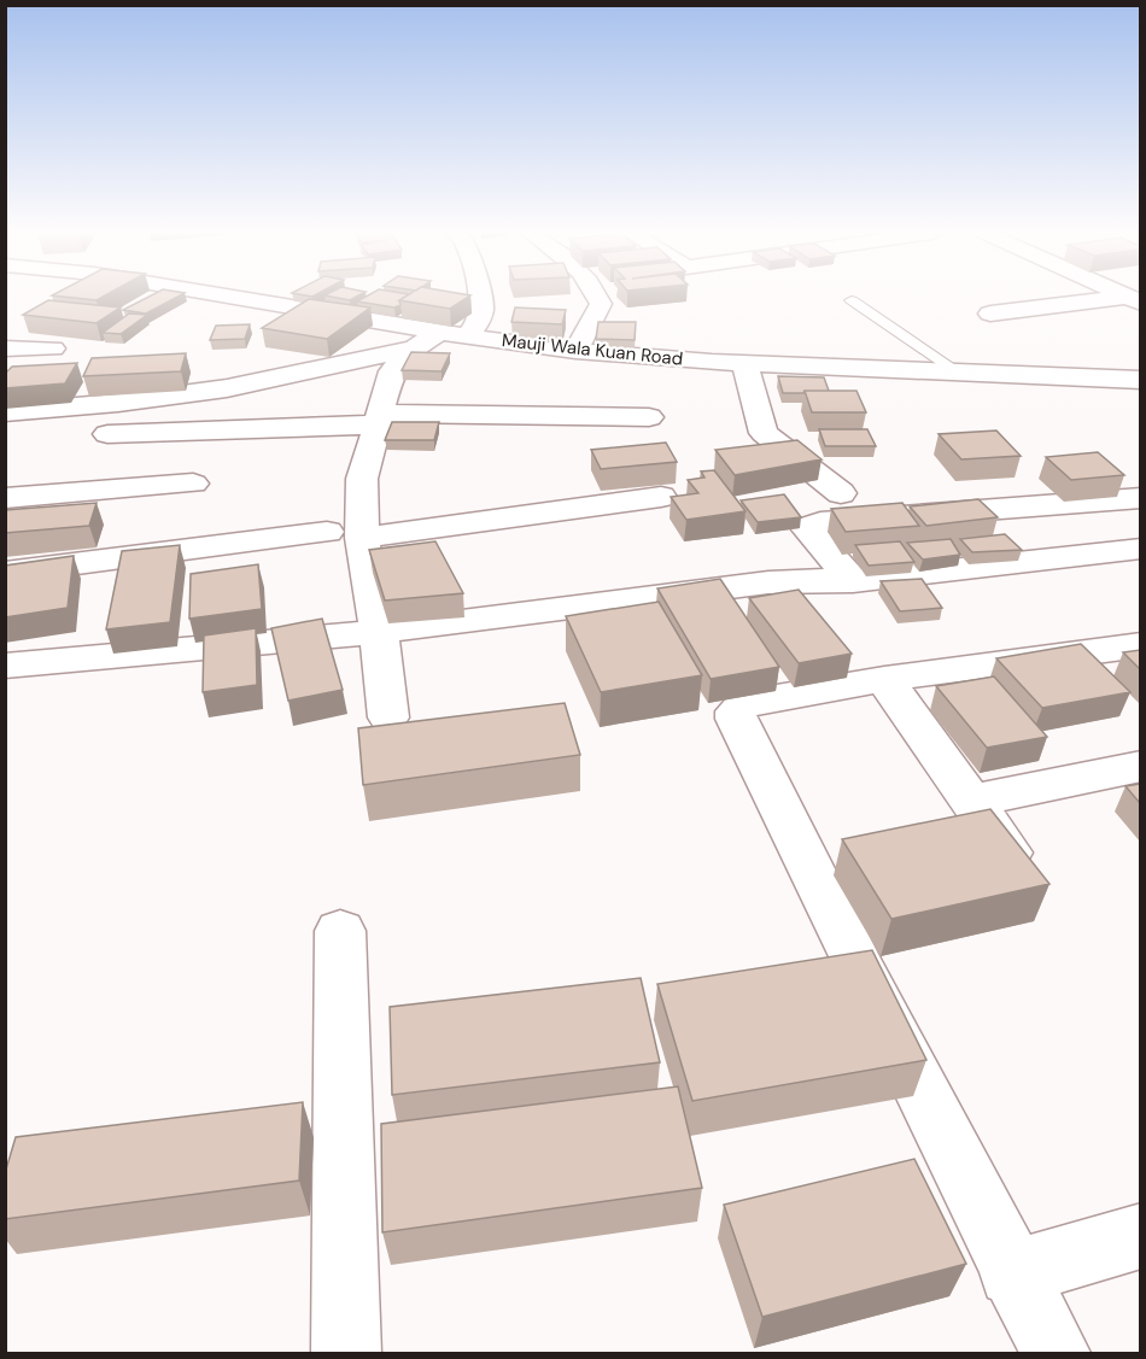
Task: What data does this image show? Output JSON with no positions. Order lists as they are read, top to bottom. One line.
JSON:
{"streets":{"street":["Mauji Wala Kuan Road"]}}
